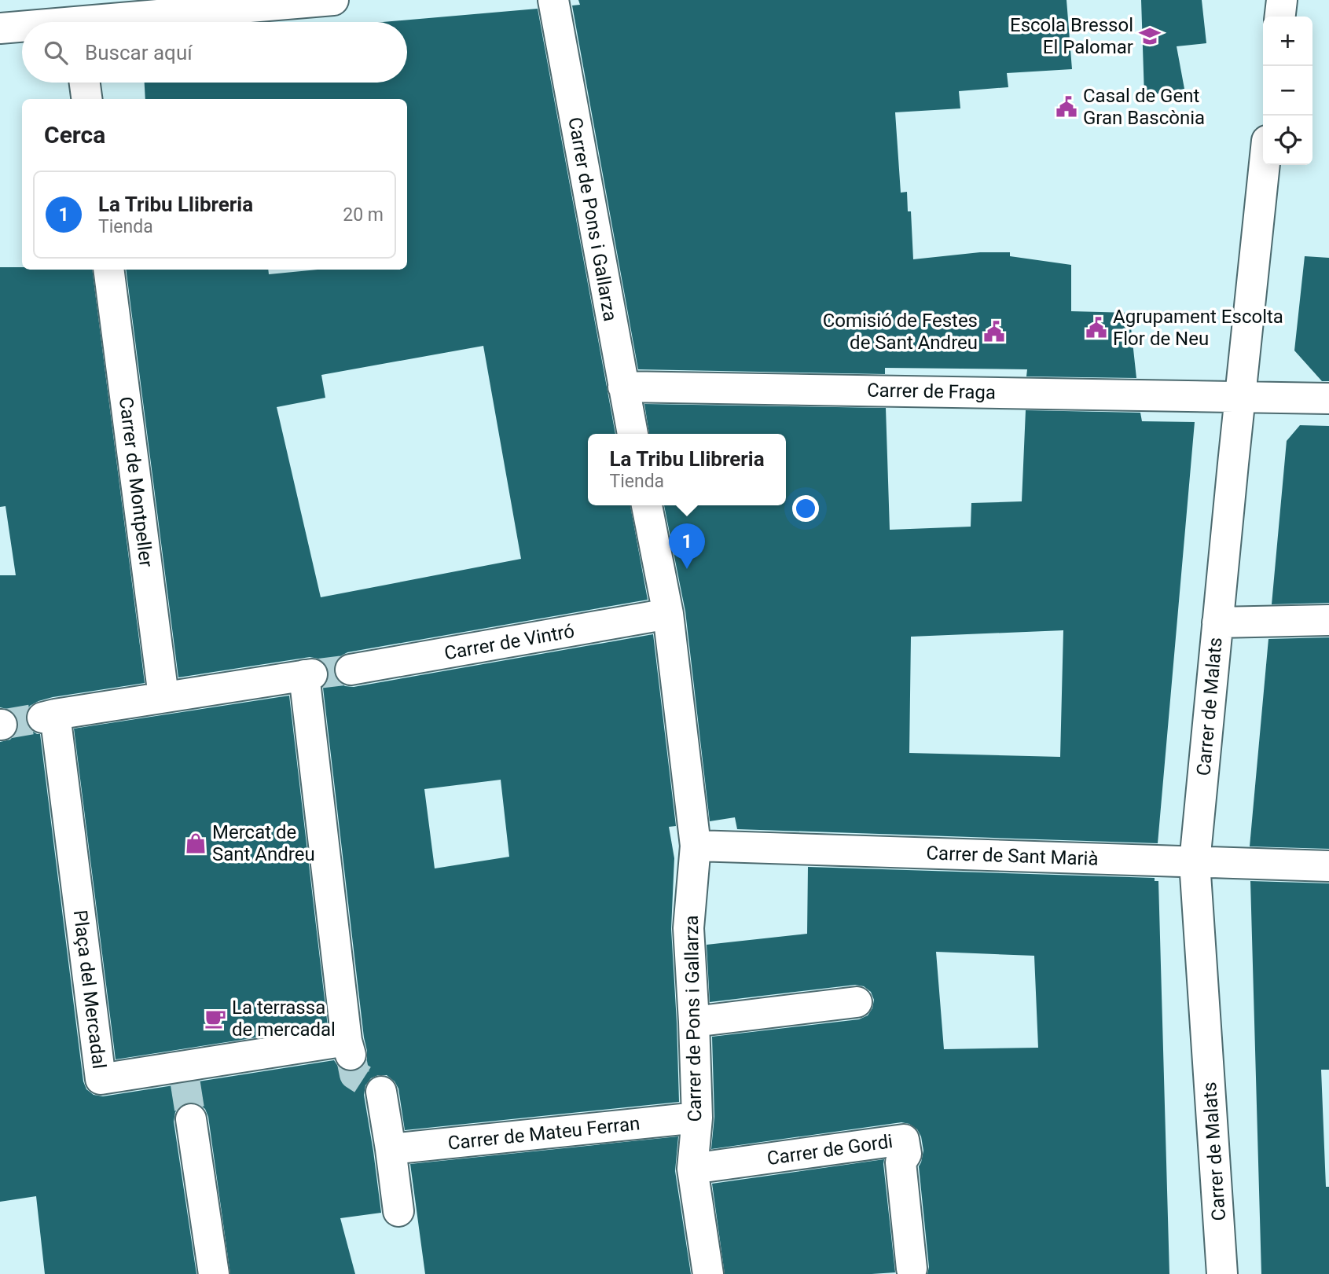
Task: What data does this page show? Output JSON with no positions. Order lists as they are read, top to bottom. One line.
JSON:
{"streets":{"street":["Carrer de Pons i Gallarza","Carrer de Fraga","Carrer de Montpeller","Carrer de Vintró","Carrer de Malats","Carrer de Sant Marià","Plaça del Mercadal","Carrer de Mateu Ferran","Carrer de Gordi"]},"crossings":[["Carrer de Pons i Gallarza","Carrer de Fraga"],["Carrer de Pons i Gallarza","Carrer de Vintró"],["Carrer de Pons i Gallarza","Carrer de Sant Marià"],["Carrer de Pons i Gallarza","Carrer de Mateu Ferran"],["Carrer de Pons i Gallarza","Carrer de Gordi"],["Carrer de Fraga","Carrer de Malats"],["Carrer de Montpeller","Plaça del Mercadal"],["Carrer de Malats","Carrer de Sant Marià"]],"places":{"school or university":["Escola Bressol El Palomar"],"public building":["Casal de Gent Gran Bascònia","Agrupament Escolta Flor de Neu","Comisió de Festes de Sant Andreu"],"shop":["Mercat de Sant Andreu"],"cafe":["La terrassa de mercadal"]},"page":{"map_buttons":["+","−"],"search":"Buscar aquí","heading":"Cerca","list":[{"mark":"1","name":"La Tribu Llibreria","note":"Tienda","value":"20 m"}],"popup":["La Tribu Llibreria","Tienda"],"pins":"1"}}
